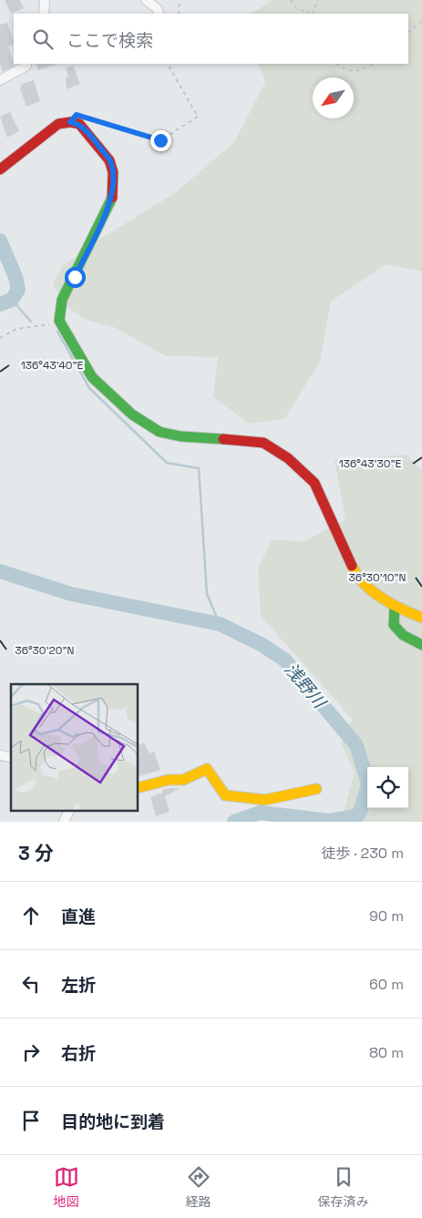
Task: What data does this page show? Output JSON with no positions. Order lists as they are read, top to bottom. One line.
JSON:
{"water":["浅野川"],"north":"bottom left","page":{"search":"ここで検索","heading":["3 分","徒歩 · 230 m"],"list":[["直進","90 m"],["左折","60 m"],["右折","80 m"],"目的地に到着"],"nav":["地図","経路","保存済み"]},"coordinates":["136°43'40\"E","136°43'30\"E","36°30'10\"N","36°30'20\"N"]}
